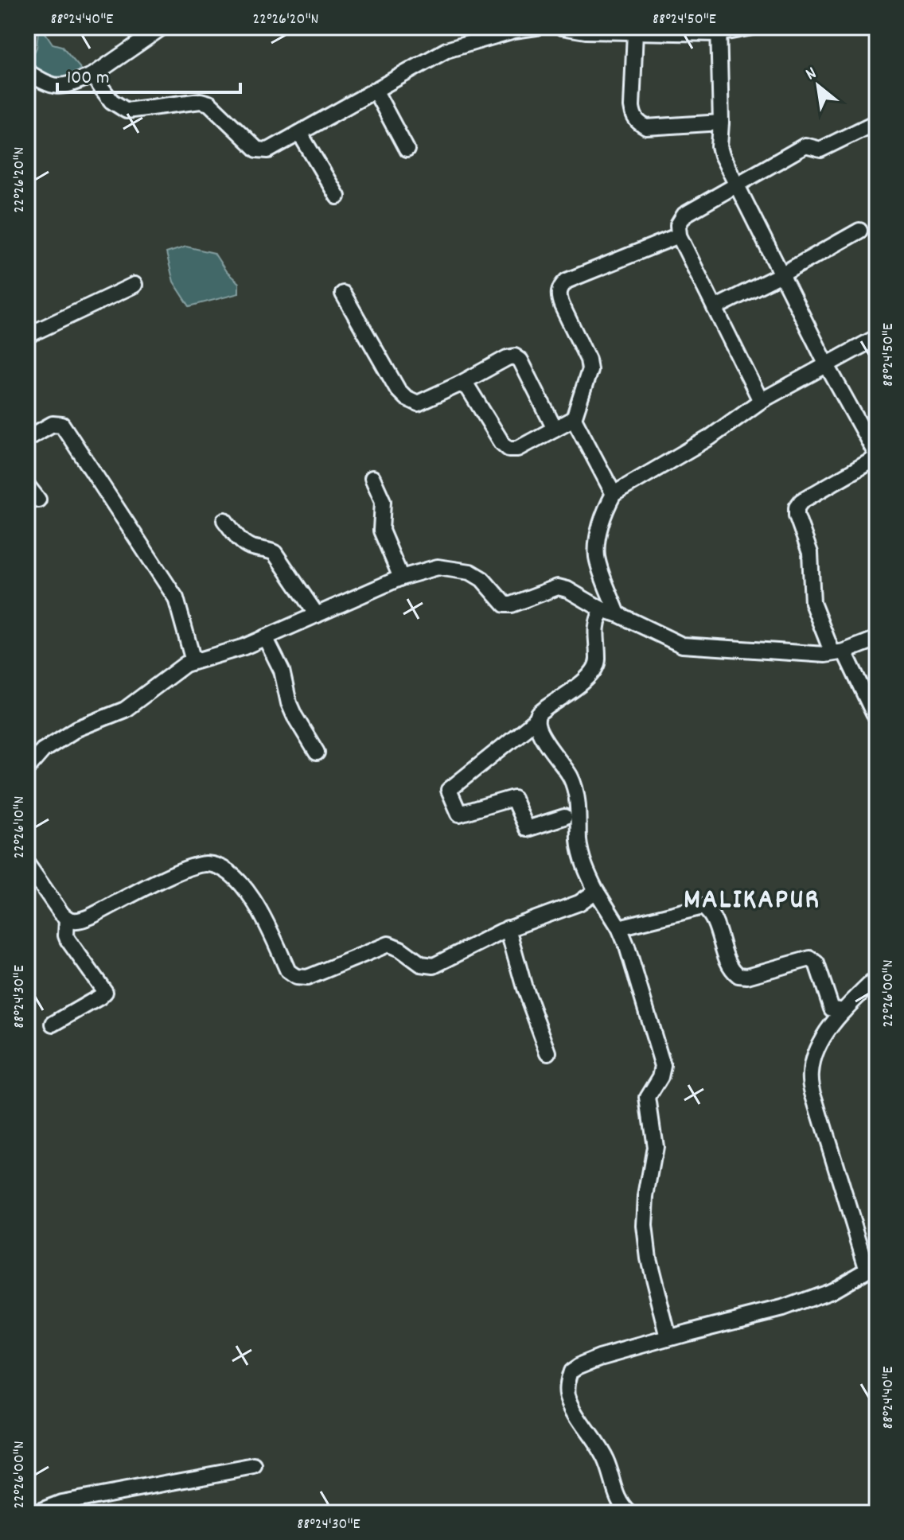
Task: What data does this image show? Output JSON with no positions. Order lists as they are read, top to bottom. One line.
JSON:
{"districts":["MALIKAPUR"],"scale_bar":"100 m","north":"top left","coordinates":["88°24'40\"E","22°26'20\"N","88°24'50\"E","22°26'10\"N","22°26'00\"N","88°24'30\"E"]}
